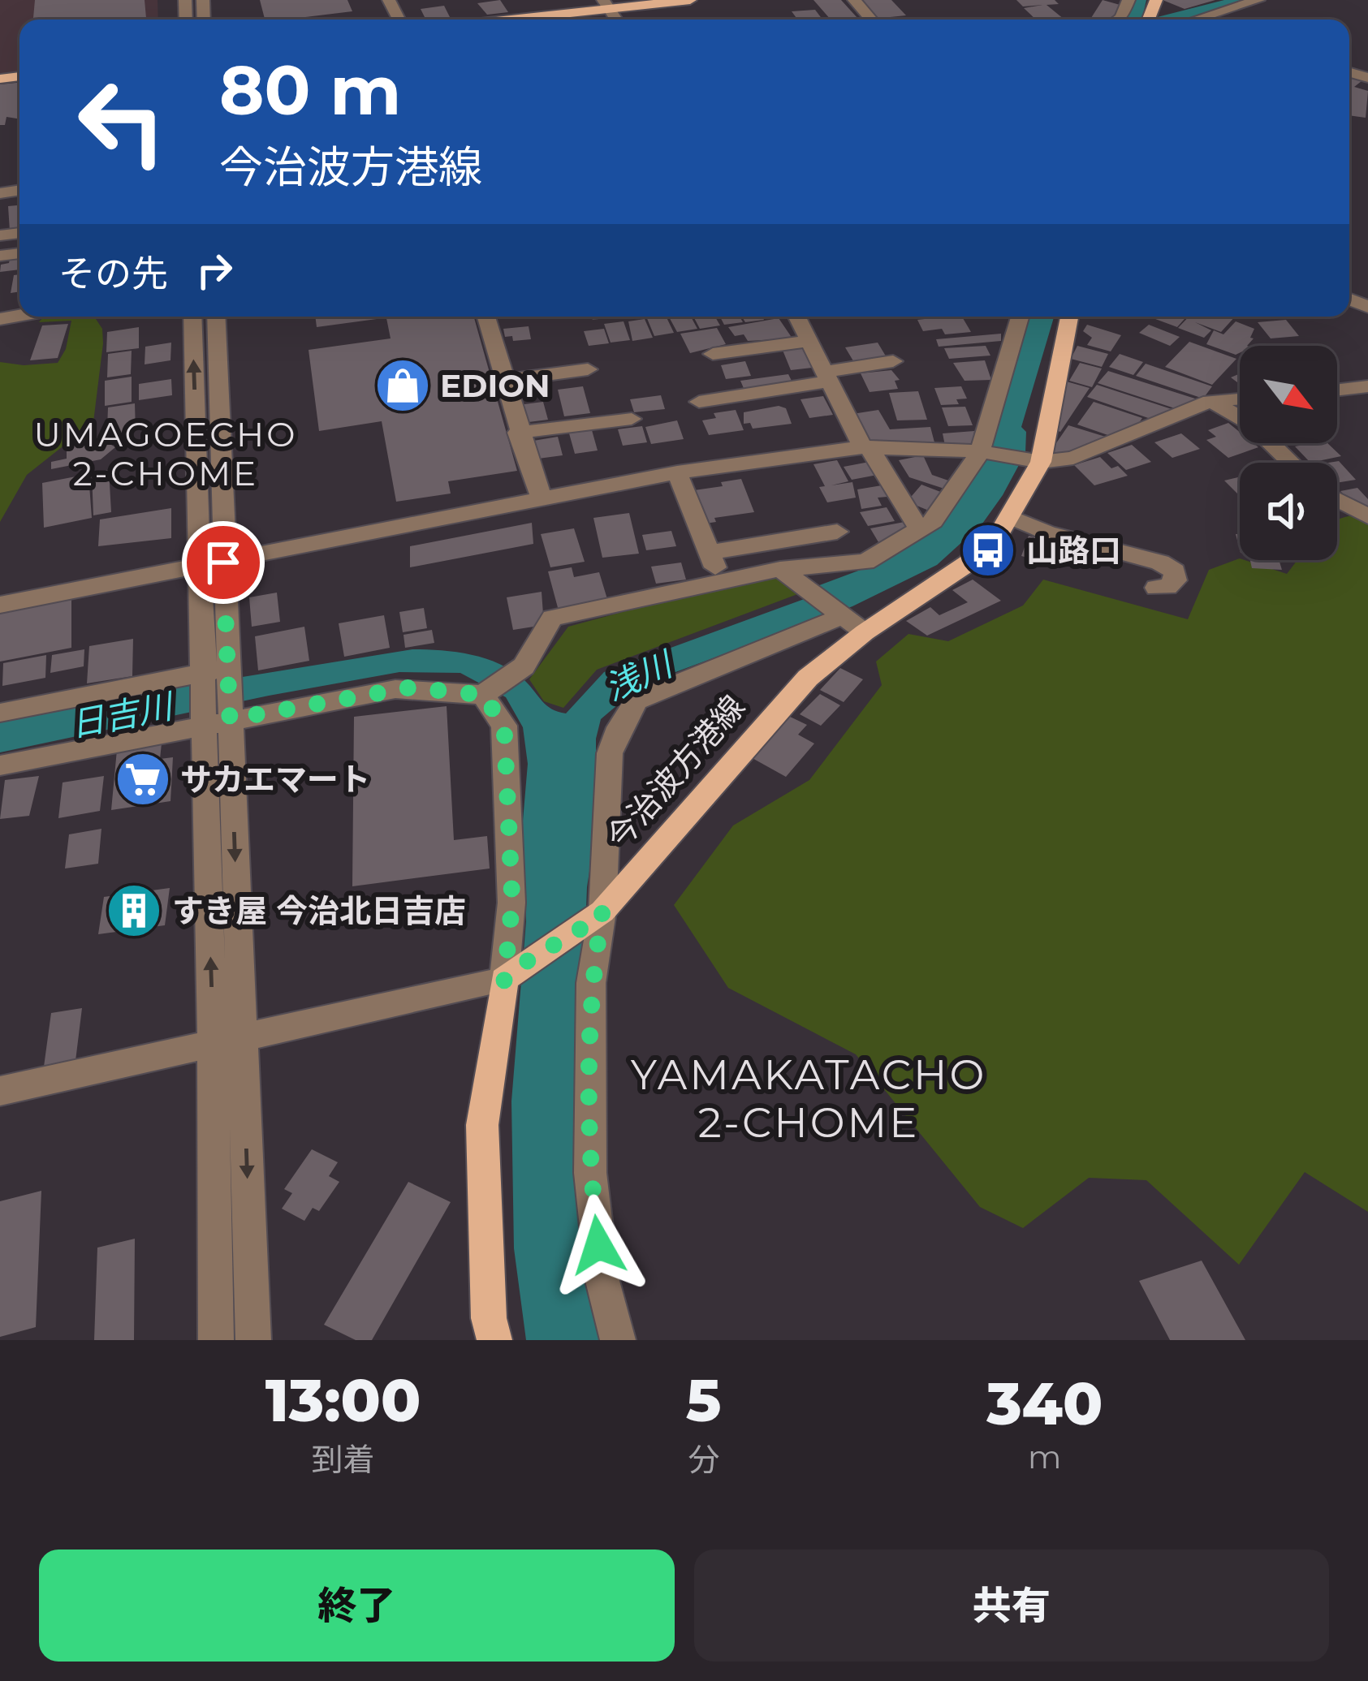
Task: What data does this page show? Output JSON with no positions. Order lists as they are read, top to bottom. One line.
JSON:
{"streets":{"main road":["今治波方港線"]},"districts":["UMAGOECHO 2-CHOME","YAMAKATACHO 2-CHOME"],"water":["浅川","日吉川"],"places":{"shop":["EDION"],"bus stop":["山路口"],"supermarket":["サカエマート"],"building":["すき屋 今治北日吉店"]},"north":"bottom right","page":{"turn":["80 m","今治波方港線"],"then":"その先","eta":["13:00","到着","5","分","340","m"],"buttons":["終了","共有"]}}
